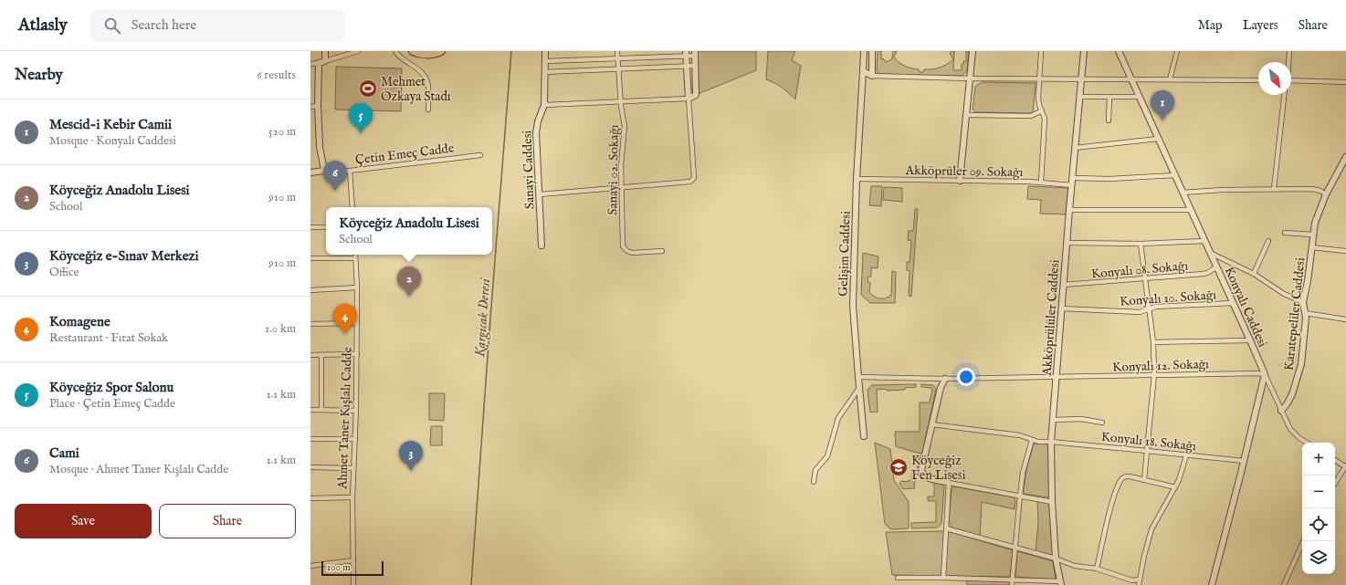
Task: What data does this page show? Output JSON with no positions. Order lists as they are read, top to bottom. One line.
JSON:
{"streets":{"street":["Çetin Emeç Cadde","Sanayi Caddesi","Sanayi 02. Sokağı","Akköprüler 09. Sokağı","Gelişim Caddesi","Konyalı 08. Sokağı","Konyalı 10. Sokağı","Konyalı Caddesi","Karatepeliler Caddesi","Akköprülüler Caddesi","Konyalı 12. Sokağı","Ahmet Taner Kışlalı Cadde","Konyalı 18. Sokağı"]},"crossings":[["Akköprüler 09. Sokağı","Gelişim Caddesi"],["Akköprüler 09. Sokağı","Akköprülüler Caddesi"],["Gelişim Caddesi","Konyalı 12. Sokağı"],["Konyalı 08. Sokağı","Konyalı Caddesi"],["Konyalı 08. Sokağı","Akköprülüler Caddesi"],["Konyalı 10. Sokağı","Konyalı Caddesi"],["Konyalı 10. Sokağı","Akköprülüler Caddesi"],["Konyalı Caddesi","Konyalı 12. Sokağı"],["Akköprülüler Caddesi","Konyalı 12. Sokağı"],["Akköprülüler Caddesi","Konyalı 18. Sokağı"]],"water":["Kargıcak Deresi"],"places":{"sports":["Mehmet Özkaya Stadı"],"school or university":["Köyceğiz Fen Lisesi"]},"scale_bar":"100 m","north":"bottom right","page":{"header":"Atlasly","search":"Search here","nav":["Map","Layers","Share"],"heading":["Nearby","6 results"],"pins":["1","5","6","2","4","3"],"list":[{"mark":"1","name":"Mescid-i Kebir Camii","note":"Mosque · Konyalı Caddesi","value":"520 m"},{"mark":"2","name":"Köyceğiz Anadolu Lisesi","note":"School","value":"910 m"},{"mark":"3","name":"Köyceğiz e-Sınav Merkezi","note":"Office","value":"910 m"},{"mark":"4","name":"Komagene","note":"Restaurant · Fırat Sokak","value":"1.0 km"},{"mark":"5","name":"Köyceğiz Spor Salonu","note":"Place · Çetin Emeç Cadde","value":"1.1 km"},{"mark":"6","name":"Cami","note":"Mosque · Ahmet Taner Kışlalı Cadde","value":"1.1 km"}],"popup":["Köyceğiz Anadolu Lisesi","School"],"map_buttons":["+","−"],"buttons":["Save","Share"],"scale":"100 m"}}
